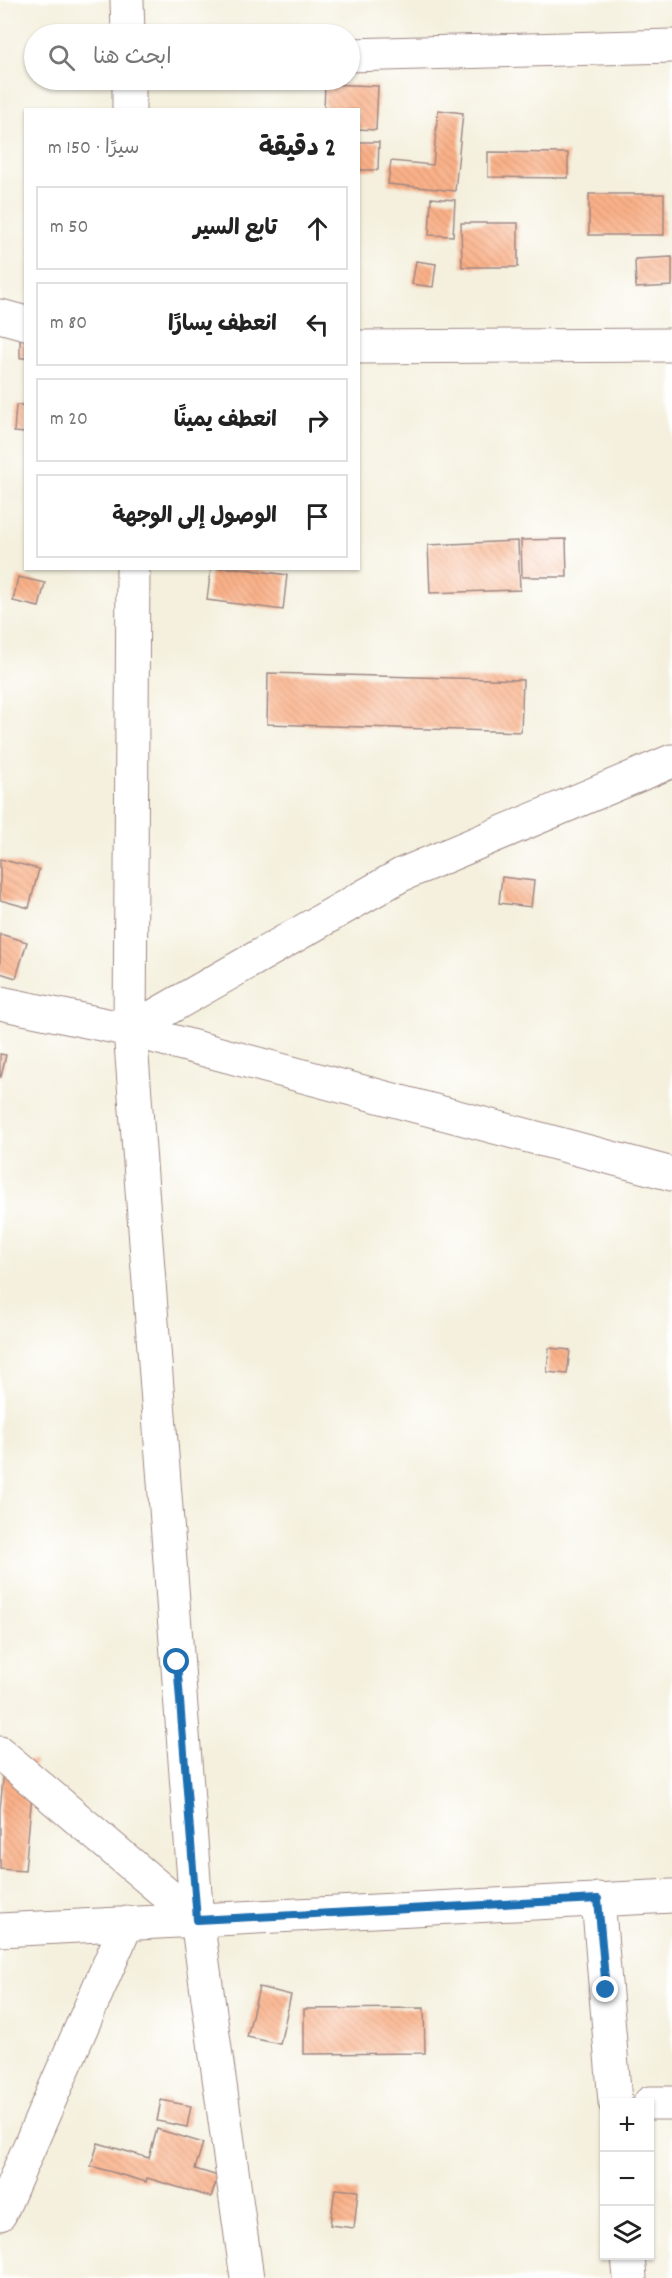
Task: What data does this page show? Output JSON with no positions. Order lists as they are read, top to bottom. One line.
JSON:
{"page":{"search":"ابحث هنا","heading":["2 دقيقة","سيرًا · 150 m"],"list":[["تابع السير","50 m"],["انعطف يسارًا","80 m"],["انعطف يمينًا","20 m"],"الوصول إلى الوجهة"],"map_buttons":["+","−"]}}
